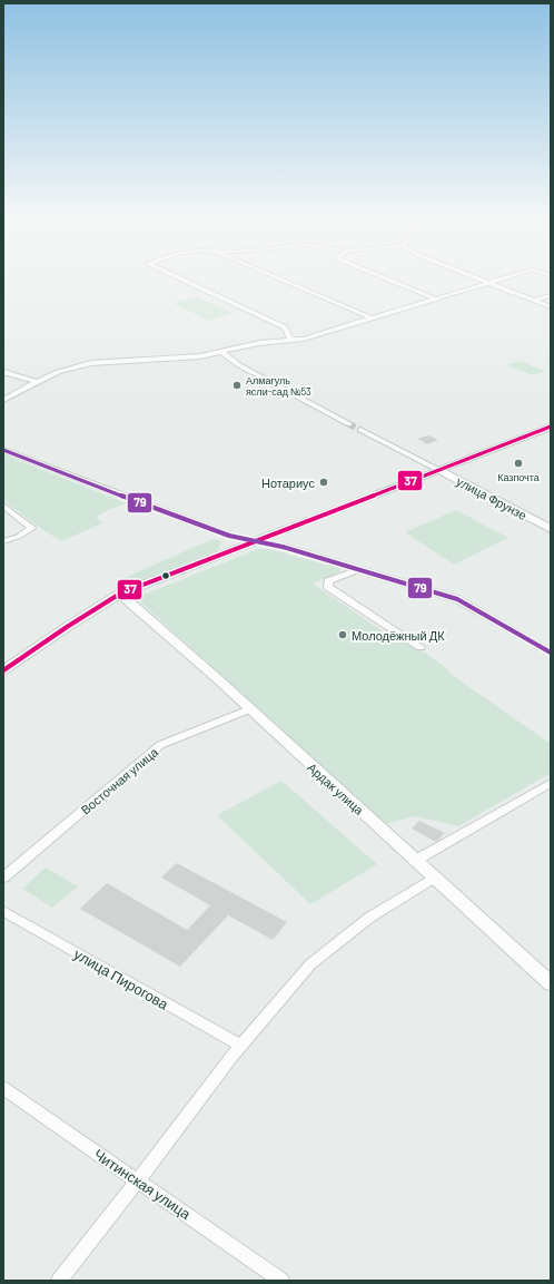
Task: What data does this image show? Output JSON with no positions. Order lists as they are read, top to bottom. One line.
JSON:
{"streets":{"main road":["улица Фрунзе","Ардак улица"],"street":["Восточная улица","улица Пирогова","Читинская улица"]},"crossings":[["Восточная улица","Ардак улица"]],"places":["Алмагуль ясли-сад №53","Казпочта","Нотариус","Молодёжный ДК"],"lines":["transit line 37","transit line 79"]}
